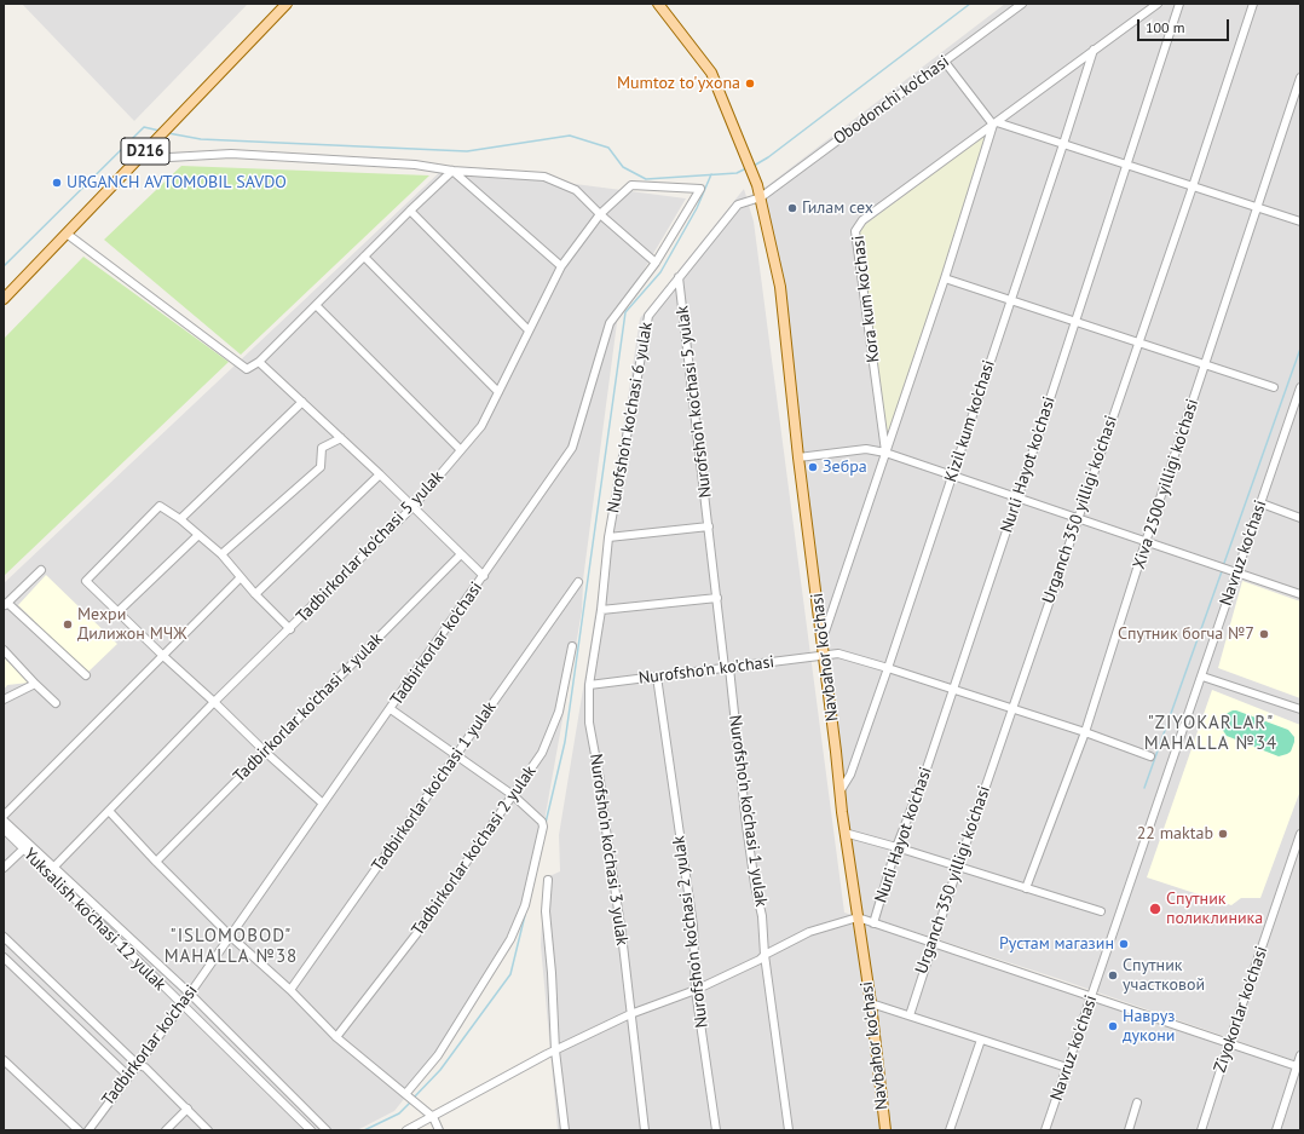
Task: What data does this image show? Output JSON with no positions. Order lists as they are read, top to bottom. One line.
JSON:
{"streets":{"main road":["D216","Navbahor ko'chasi"],"street":["Obodonchi ko'chasi","Kora kum ko'chasi","Nurofsho'n ko'chasi 5 yulak","Nurofsho'n ko'chasi 6 yulak","Kizil kum ko'chasi","Nurli Hayot ko'chasi","Xiva 2500 yilligi ko'chasi","Urganch 350 yilligi ko'chasi","Tadbirkorlar ko'chasi 5 yulak","Navruz ko'chasi","Tadbirkorlar ko'chasi","Nurofsho'n ko'chasi","Tadbirkorlar ko'chasi 4 yulak","Tadbirkorlar ko'chasi 1 yulak","Nurofsho'n ko'chasi 1 yulak","Nurofsho'n ko'chasi 3 yulak","Tadbirkorlar ko'chasi 2 yulak","Yuksalish ko'chasi 12 yulak","Nurofsho'n ko'chasi 2 yulak","Ziyokorlar ko'chasi"]},"crossings":[["Obodonchi ko'chasi","Nurofsho'n ko'chasi 6 yulak"],["Obodonchi ko'chasi","Navbahor ko'chasi"],["Kora kum ko'chasi","Kizil kum ko'chasi"],["Kora kum ko'chasi","Navbahor ko'chasi"],["Nurofsho'n ko'chasi 5 yulak","Nurofsho'n ko'chasi 6 yulak"],["Nurofsho'n ko'chasi 5 yulak","Nurofsho'n ko'chasi"],["Nurofsho'n ko'chasi 5 yulak","Nurofsho'n ko'chasi 1 yulak"],["Nurofsho'n ko'chasi 6 yulak","Navbahor ko'chasi"],["Nurofsho'n ko'chasi 6 yulak","Nurofsho'n ko'chasi"],["Nurofsho'n ko'chasi 6 yulak","Nurofsho'n ko'chasi 3 yulak"],["Kizil kum ko'chasi","Navbahor ko'chasi"],["Kizil kum ko'chasi","Nurofsho'n ko'chasi"],["Nurli Hayot ko'chasi","Nurofsho'n ko'chasi"],["Xiva 2500 yilligi ko'chasi","Nurofsho'n ko'chasi"],["Urganch 350 yilligi ko'chasi","Nurofsho'n ko'chasi"],["Tadbirkorlar ko'chasi 5 yulak","Tadbirkorlar ko'chasi"],["Tadbirkorlar ko'chasi 5 yulak","Yuksalish ko'chasi 12 yulak"],["Tadbirkorlar ko'chasi","Yuksalish ko'chasi 12 yulak"],["Navbahor ko'chasi","Nurofsho'n ko'chasi"],["Nurofsho'n ko'chasi","Nurofsho'n ko'chasi 1 yulak"],["Nurofsho'n ko'chasi","Nurofsho'n ko'chasi 3 yulak"],["Nurofsho'n ko'chasi","Nurofsho'n ko'chasi 2 yulak"]],"districts":["\"ZIYOKARLAR\" MAHALLA №34","\"ISLOMOBOD\" MAHALLA №38"],"places":["Mumtoz to'yxona","URGANCH AVTOMOBIL SAVDO","Гилам сех","Зебра","Мехри Дилижон МЧЖ","Спутник богча №7","22 maktab","Спутник поликлиника","Рустам магазин","Спутник участковой","Навруз дукони"],"scale_bar":"100 m"}
